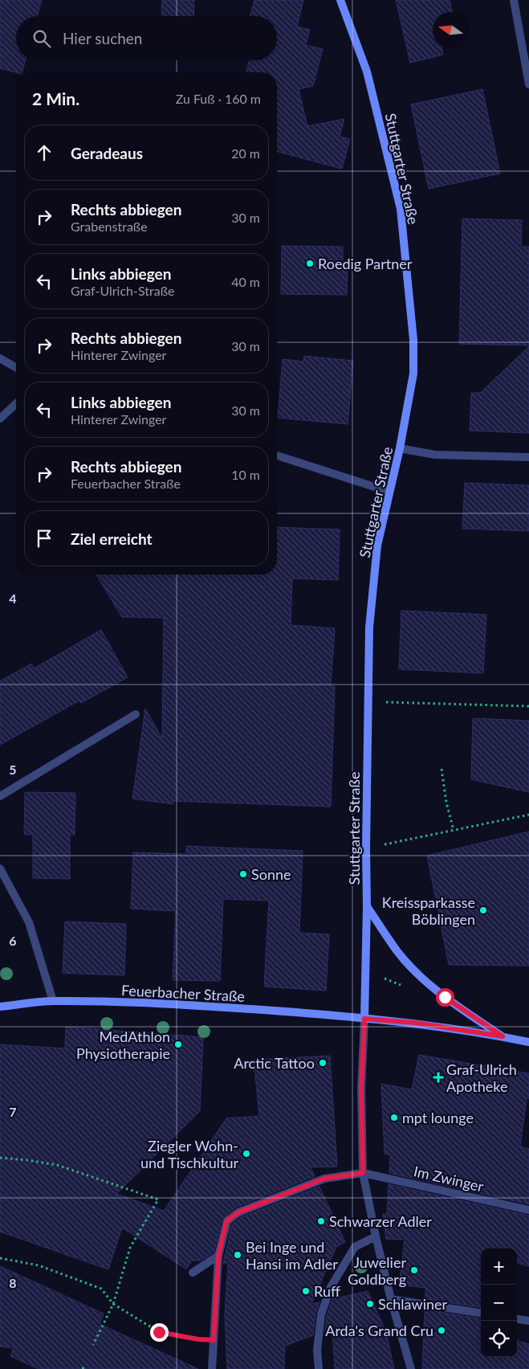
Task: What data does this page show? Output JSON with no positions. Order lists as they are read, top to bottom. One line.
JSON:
{"streets":{"main road":["Stuttgarter Straße","Feuerbacher Straße"],"street":["Im Zwinger"]},"crossings":[["Stuttgarter Straße","Feuerbacher Straße"]],"places":{"other":["Roedig Partner","Sonne","Kreissparkasse Böblingen","MedAthlon Physiotherapie","Arctic Tattoo","mpt lounge","Ziegler Wohn- und Tischkultur","Schwarzer Adler","Bei Inge und Hansi im Adler","Juwelier Goldberg","Ruff","Schlawiner","Arda's Grand Cru"],"health":["Graf-Ulrich Apotheke"]},"north":"left","page":{"search":"Hier suchen","heading":["2 Min.","Zu Fuß · 160 m"],"list":[["Geradeaus","20 m"],["Rechts abbiegen","Grabenstraße","30 m"],["Links abbiegen","Graf-Ulrich-Straße","40 m"],["Rechts abbiegen","Hinterer Zwinger","30 m"],["Links abbiegen","Hinterer Zwinger","30 m"],["Rechts abbiegen","Feuerbacher Straße","10 m"],"Ziel erreicht"],"map_buttons":["+","−"]},"grid":{"rows":["4","5","6","7","8"]}}
